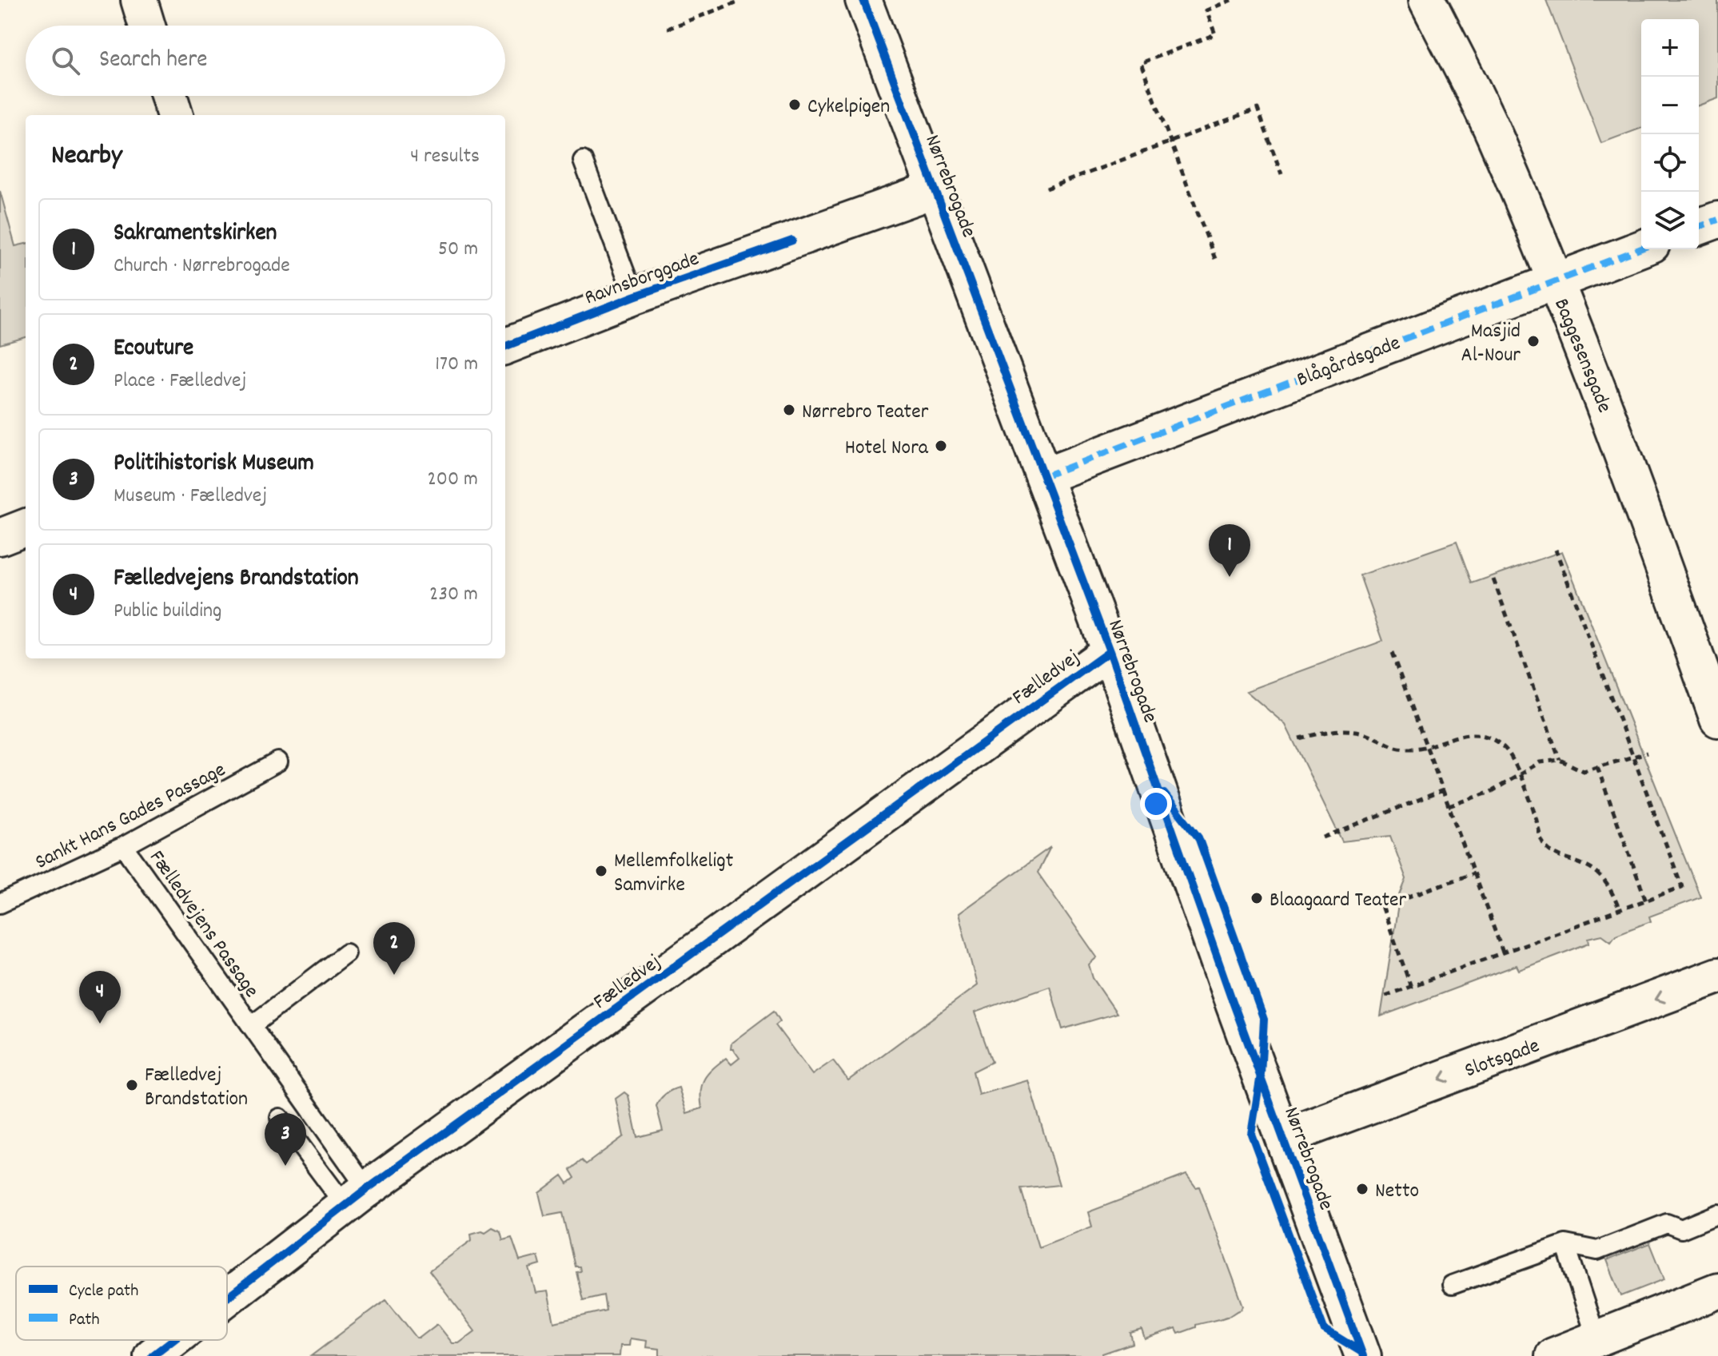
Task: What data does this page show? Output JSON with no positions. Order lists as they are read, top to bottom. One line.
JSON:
{"streets":{"street":["Nørrebrogade","Ravnsborggade","Baggesensgade","Blågårdsgade","Fælledvej","Slotsgade"],"lane":["Sankt Hans Gades Passage","Fælledvejens Passage"]},"crossings":[["Nørrebrogade","Ravnsborggade"],["Nørrebrogade","Blågårdsgade"],["Nørrebrogade","Fælledvej"],["Nørrebrogade","Slotsgade"],["Baggesensgade","Blågårdsgade"],["Fælledvej","Fælledvejens Passage"],["Sankt Hans Gades Passage","Fælledvejens Passage"]],"places":["Cykelpigen","Masjid Al-Nour","Nørrebro Teater","Hotel Nora","Mellemfolkeligt Samvirke","Blaagaard Teater","Fælledvej Brandstation","Netto"],"legend":["Cycle path","Path"],"page":{"map_buttons":["+","−"],"search":"Search here","heading":["Nearby","4 results"],"list":[{"mark":"1","name":"Sakramentskirken","note":"Church · Nørrebrogade","value":"50 m"},{"mark":"2","name":"Ecouture","note":"Place · Fælledvej","value":"170 m"},{"mark":"3","name":"Politihistorisk Museum","note":"Museum · Fælledvej","value":"200 m"},{"mark":"4","name":"Fælledvejens Brandstation","note":"Public building","value":"230 m"}],"pins":["1","2","4","3"]}}
